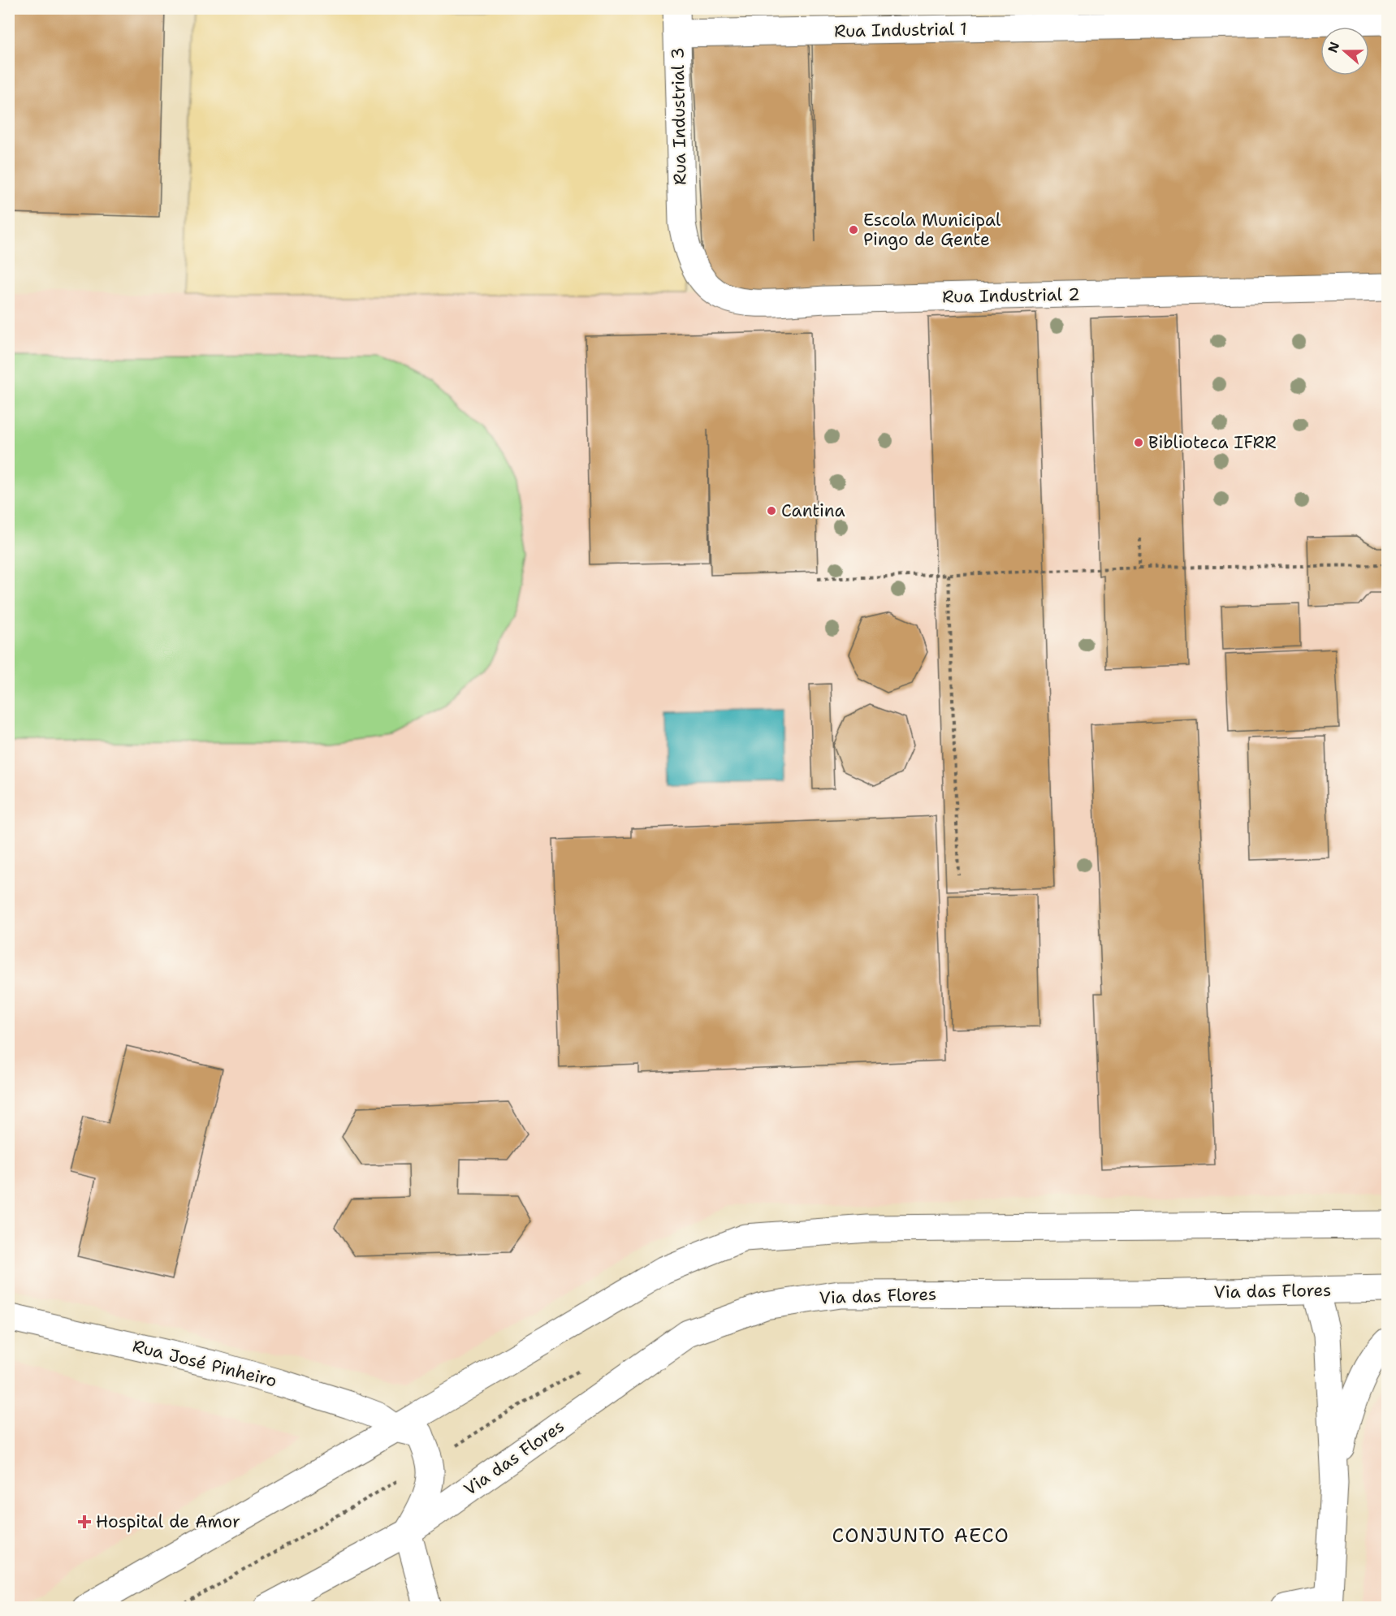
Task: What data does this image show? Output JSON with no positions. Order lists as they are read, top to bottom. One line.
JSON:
{"streets":{"street":["Rua Industrial 1","Rua Industrial 3","Rua Industrial 2","Via das Flores","Rua José Pinheiro"]},"crossings":[["Rua Industrial 1","Rua Industrial 3"],["Rua Industrial 3","Rua Industrial 2"]],"districts":["CONJUNTO AECO"],"places":{"other":["Escola Municipal Pingo de Gente","Biblioteca IFRR","Cantina"],"health":["Hospital de Amor"]},"north":"left"}
